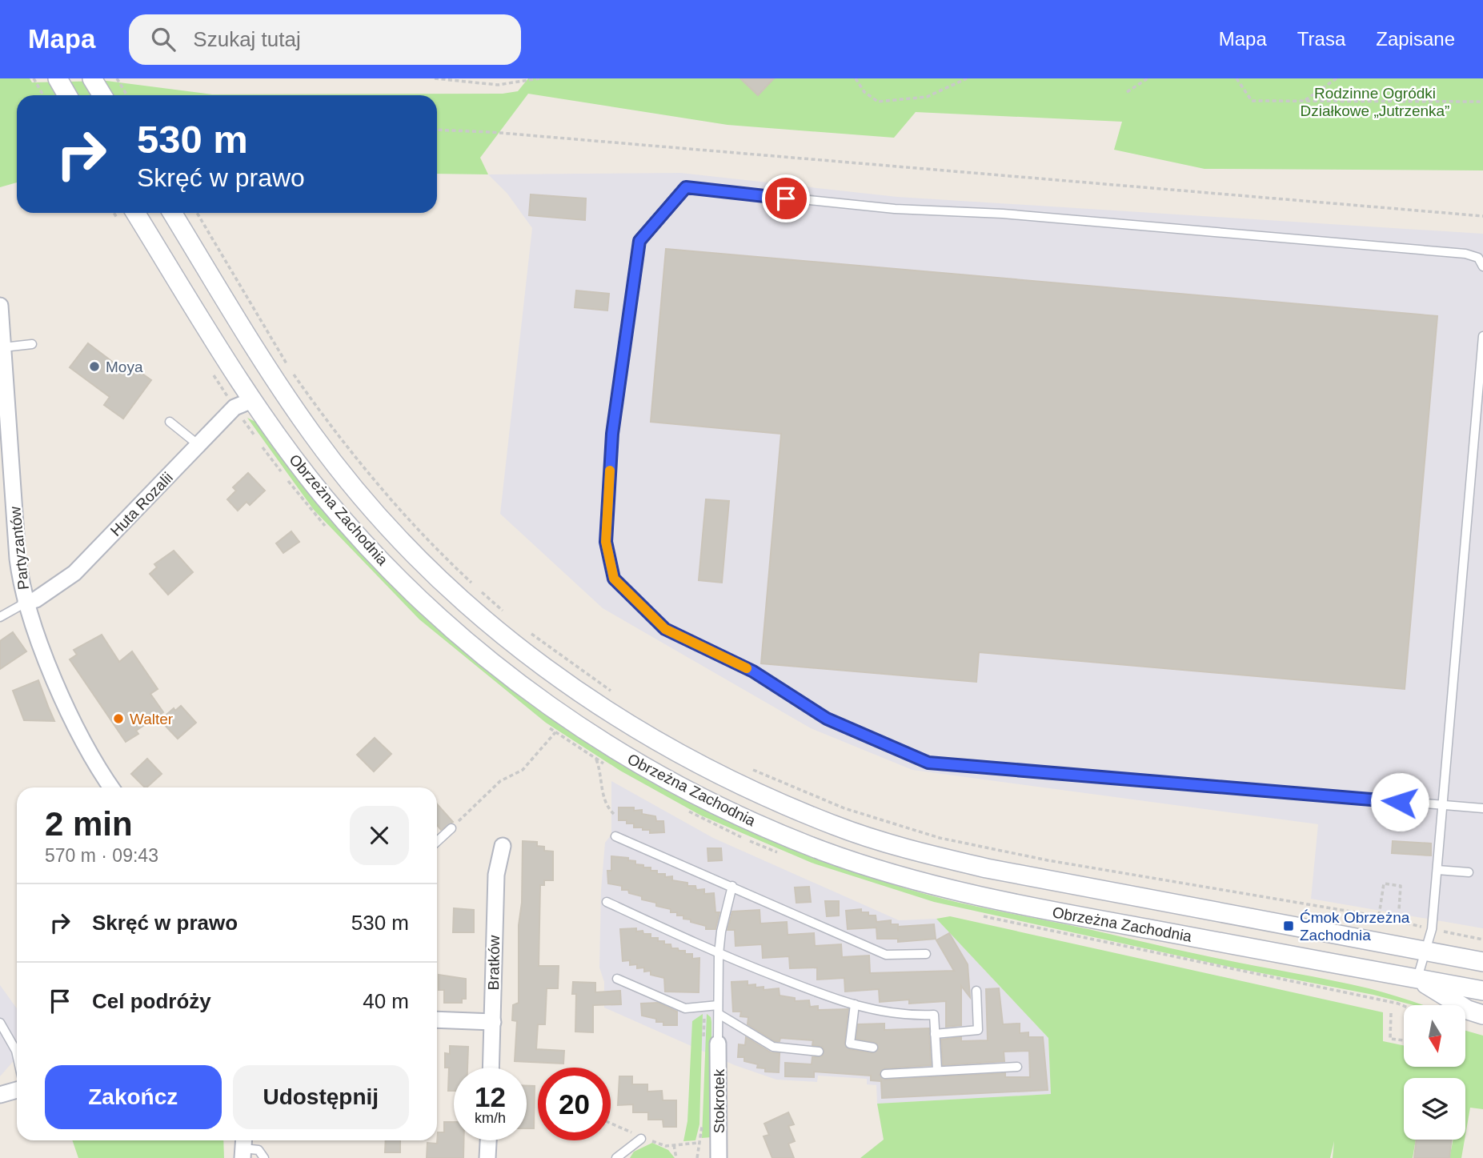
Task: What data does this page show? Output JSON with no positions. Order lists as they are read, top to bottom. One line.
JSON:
{"streets":{"street":["Huta Rozalii","Obrzeżna Zachodnia","Partyzantów","Bratków","Stokrotek"]},"crossings":[["Huta Rozalii","Obrzeżna Zachodnia"],["Huta Rozalii","Partyzantów"]],"parks":["Rodzinne Ogródki Działkowe „Jutrzenka”"],"places":{"other":["Moya","Walter"],"transit":["Ćmok Obrzeżna Zachodnia"]},"north":"bottom","page":{"header":"Mapa","search":"Szukaj tutaj","nav":["Mapa","Trasa","Zapisane"],"turn":["530 m","Skręć w prawo"],"heading":["2 min","570 m · 09:43"],"list":[{"name":"Skręć w prawo","value":"530 m"},{"name":"Cel podróży","value":"40 m"}],"buttons":["Zakończ","Udostępnij"],"speed":"12 km/h","limit":"20"}}
